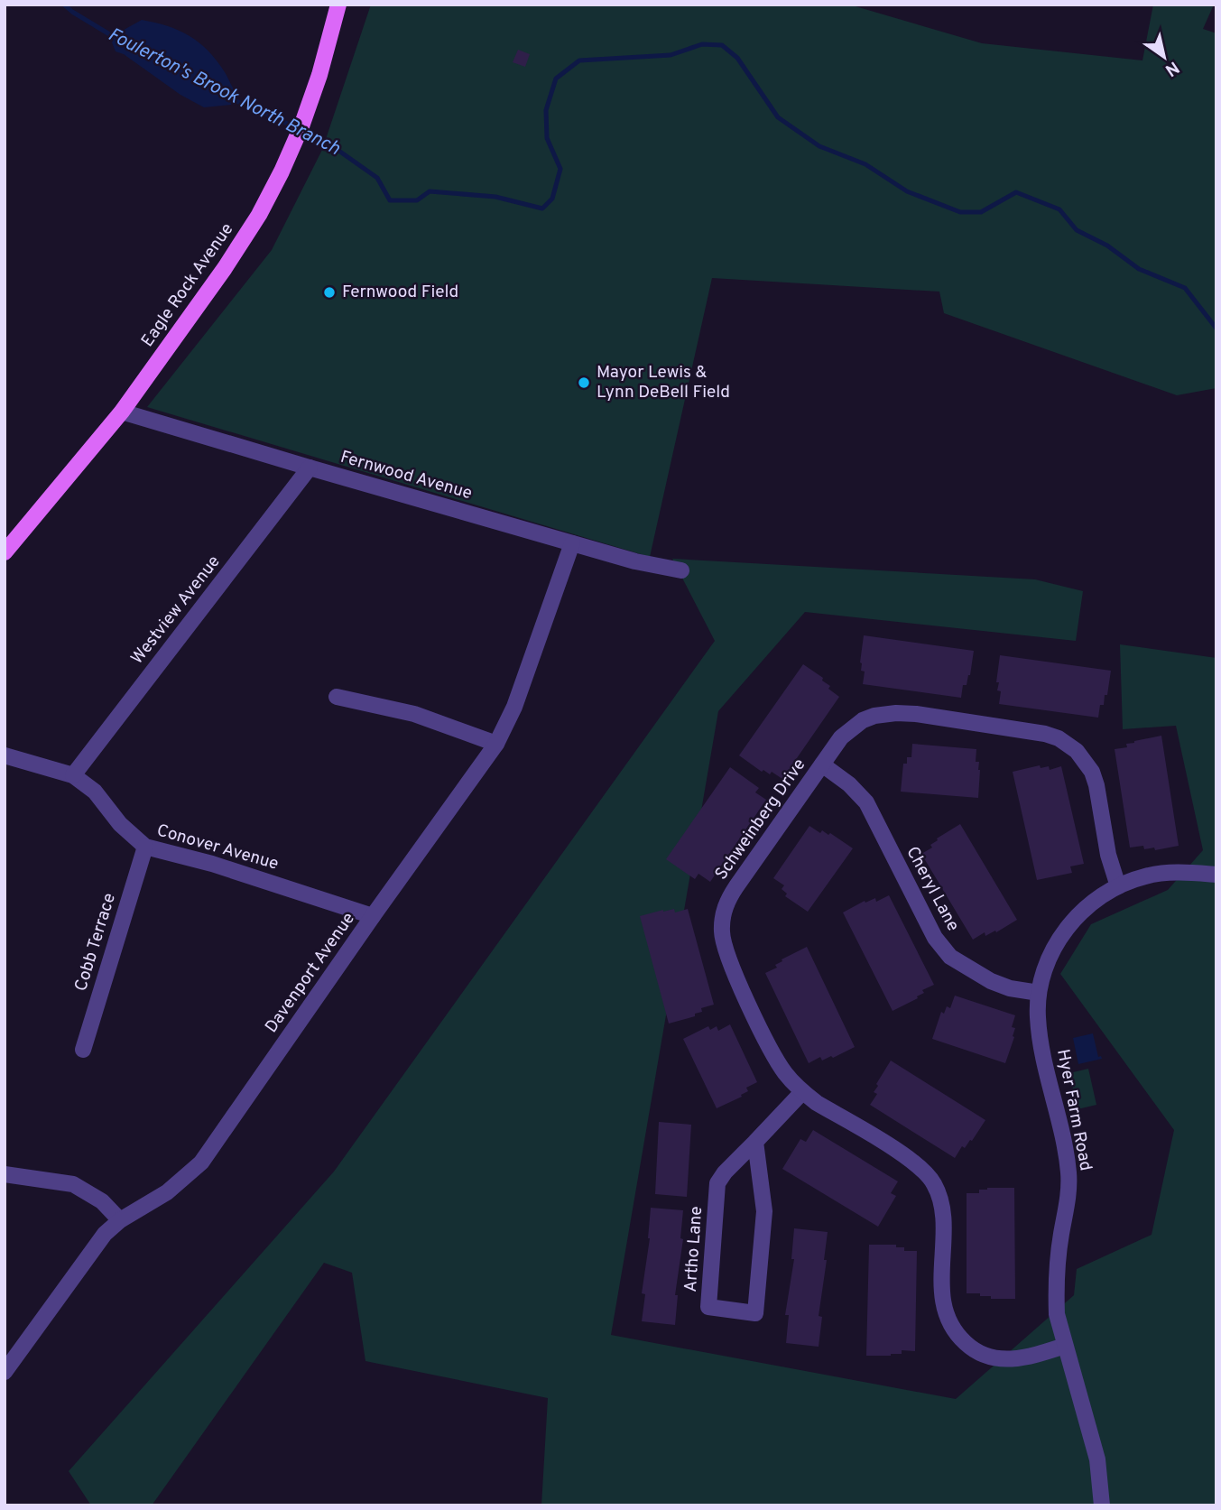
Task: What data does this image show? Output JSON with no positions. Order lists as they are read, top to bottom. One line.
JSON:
{"streets":{"main road":["Eagle Rock Avenue"],"street":["Fernwood Avenue","Westview Avenue","Schweinberg Drive","Conover Avenue","Cheryl Lane","Cobb Terrace","Davenport Avenue","Hyer Farm Road","Artho Lane"]},"crossings":[["Eagle Rock Avenue","Fernwood Avenue"],["Fernwood Avenue","Westview Avenue"],["Fernwood Avenue","Davenport Avenue"],["Westview Avenue","Conover Avenue"],["Schweinberg Drive","Cheryl Lane"],["Schweinberg Drive","Hyer Farm Road"],["Schweinberg Drive","Artho Lane"],["Conover Avenue","Cobb Terrace"],["Conover Avenue","Davenport Avenue"],["Cheryl Lane","Hyer Farm Road"]],"water":["Foulerton's Brook North Branch"],"places":["Fernwood Field","Mayor Lewis & Lynn DeBell Field"],"north":"bottom right"}
